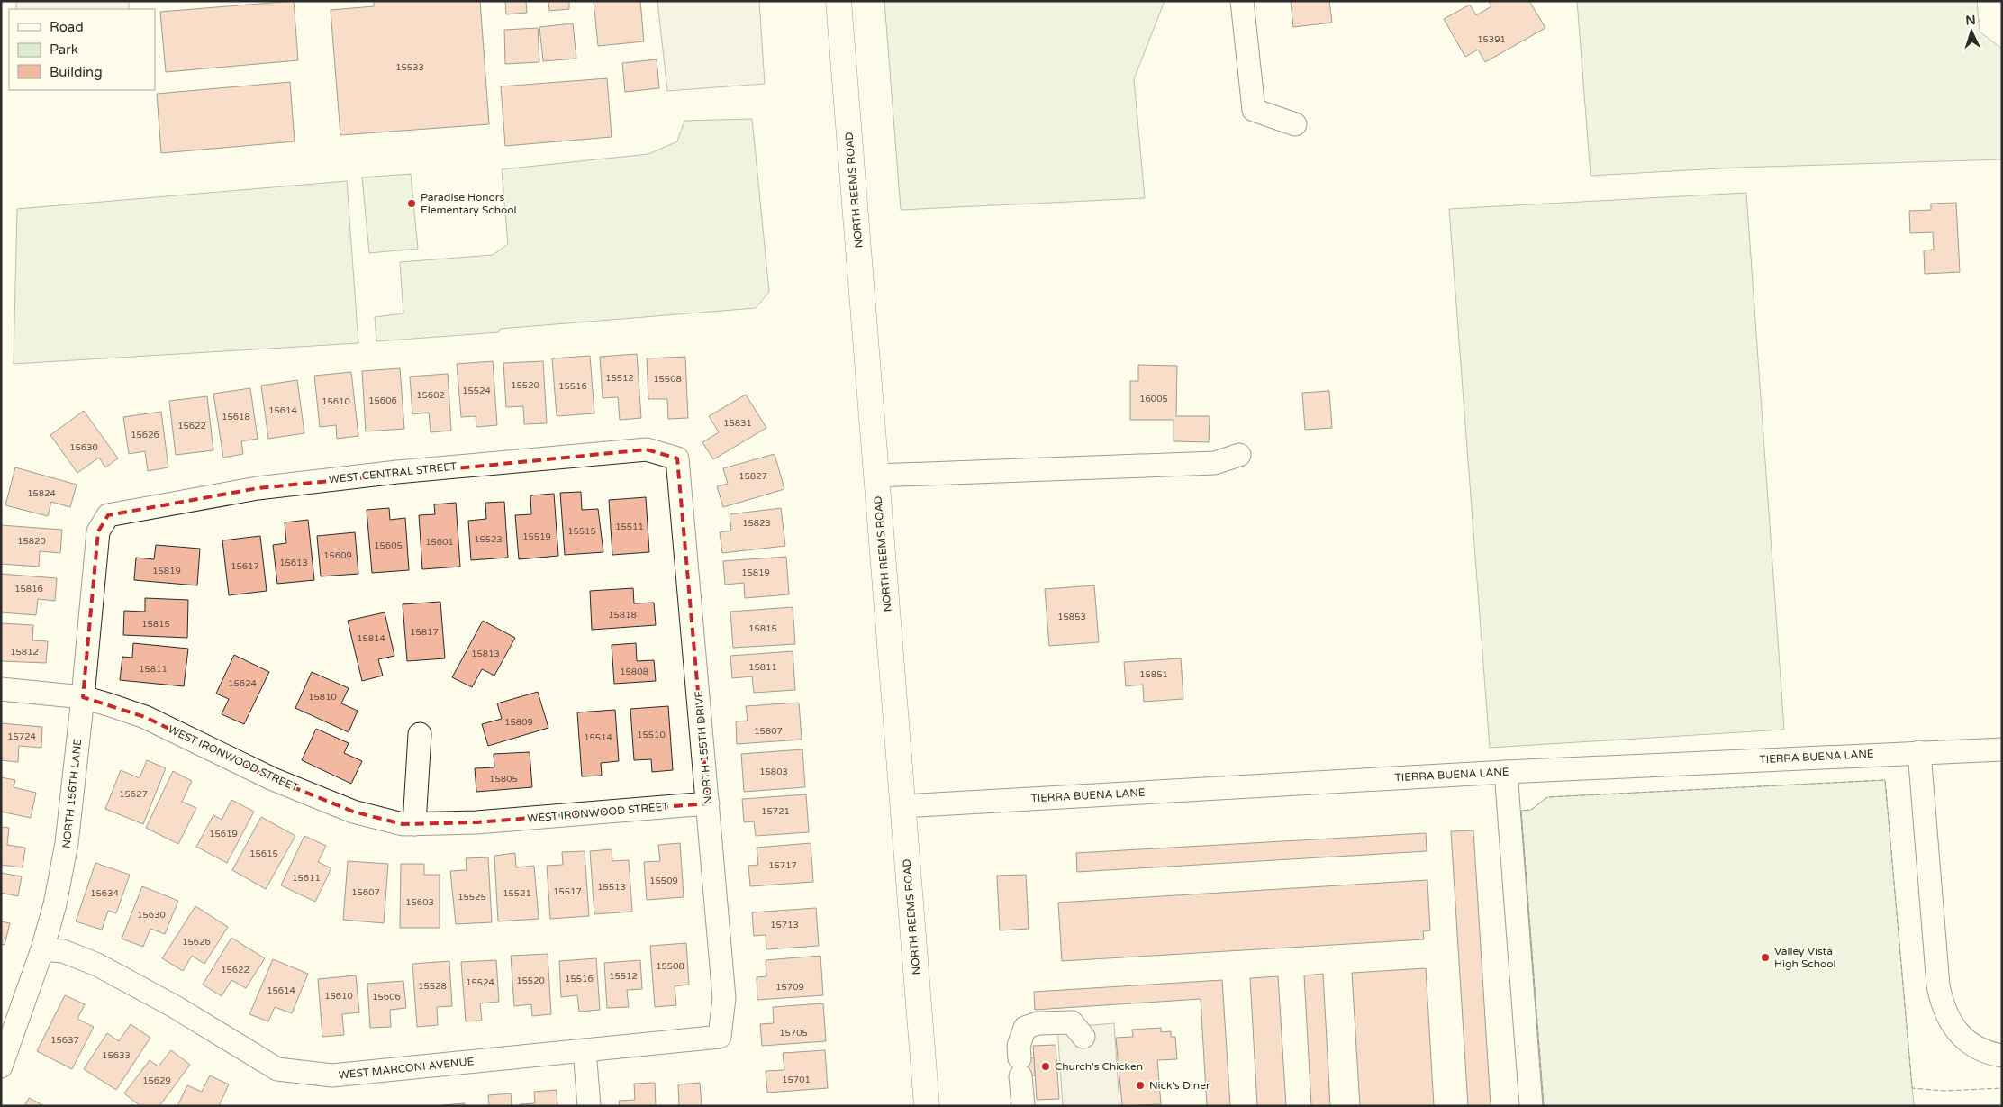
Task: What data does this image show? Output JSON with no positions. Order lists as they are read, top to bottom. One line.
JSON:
{"streets":{"main road":["NORTH REEMS ROAD"],"street":["WEST CENTRAL STREET","NORTH 155TH DRIVE","TIERRA BUENA LANE","WEST IRONWOOD STREET","NORTH 156TH LANE","WEST MARCONI AVENUE"]},"crossings":[["NORTH REEMS ROAD","TIERRA BUENA LANE"],["WEST CENTRAL STREET","NORTH 155TH DRIVE"],["WEST CENTRAL STREET","NORTH 156TH LANE"],["NORTH 155TH DRIVE","WEST IRONWOOD STREET"],["NORTH 155TH DRIVE","WEST MARCONI AVENUE"],["WEST IRONWOOD STREET","NORTH 156TH LANE"],["NORTH 156TH LANE","WEST MARCONI AVENUE"]],"places":["Paradise Honors Elementary School","Valley Vista High School","Church's Chicken","Nick's Diner"],"house_numbers":["15391","15533","15512","15508","15520","15516","15524","15602","16005","15606","15610","15614","15618","15831","15622","15626","15630","15827","15824","15823","15511","15515","15519","15523","15820","15601","15605","15609","15613","15617","15819","15819","15816","15818","15853","15815","15815","15817","15814","15812","15813","15811","15811","15808","15851","15624","15810","15809","15807","15510","15724","15514","15803","15805","15627","15721","15619","15615","15717","15611","15509","15513","15517","15607","15634","15521","15525","15603","15630","15713","15626","15508","15622","15512","15516","15520","15524","15528","15709","15614","15610","15606","15705","15637","15633","15701","15629"],"legend":["Road","Park","Building"],"north":"top"}
